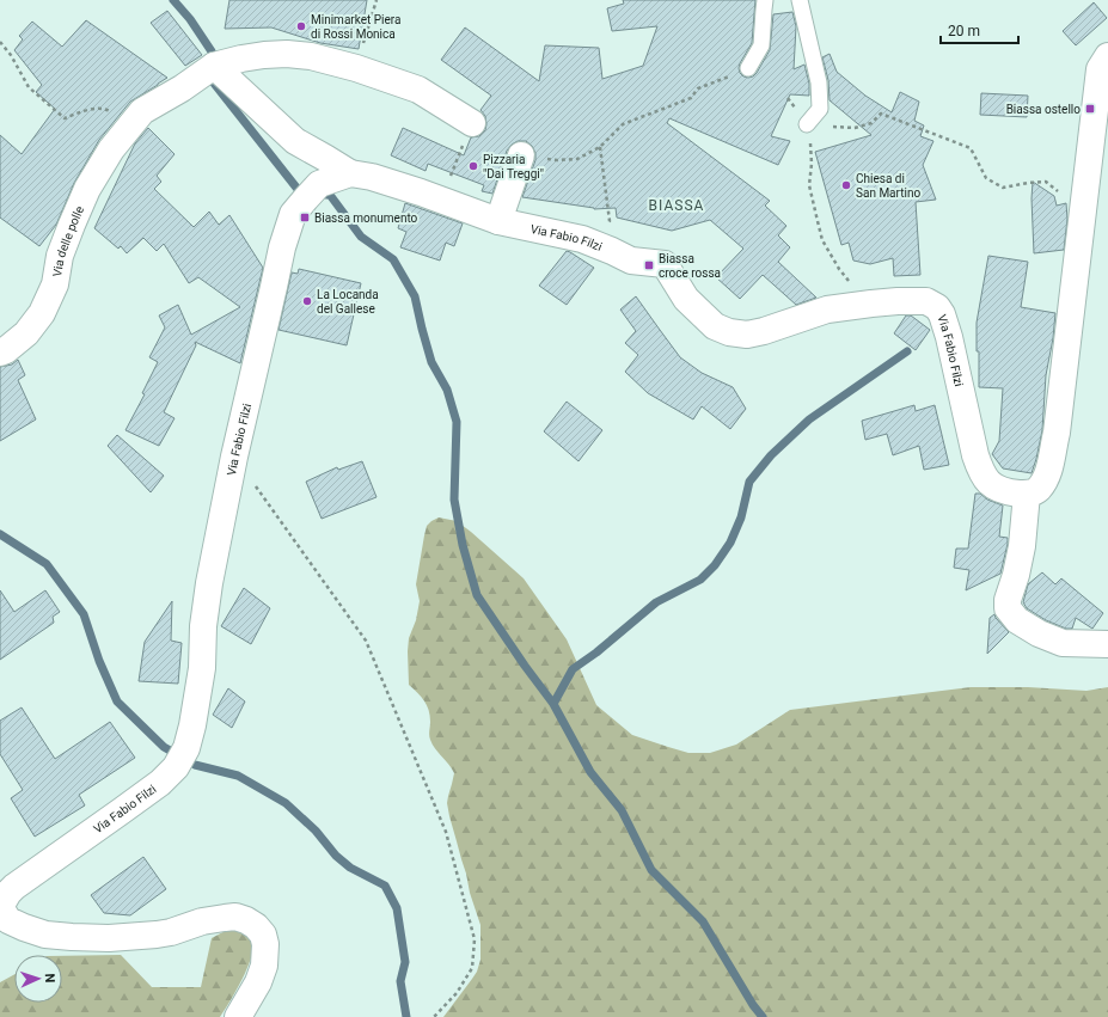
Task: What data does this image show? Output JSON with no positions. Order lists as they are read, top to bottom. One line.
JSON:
{"streets":{"street":["Via Fabio Filzi","Via delle polle"]},"districts":["BIASSA"],"places":{"other":["Minimarket Piera di Rossi Monica","Pizzaria \"Dai Treggi\"","Chiesa di San Martino","La Locanda del Gallese"],"transit":["Biassa ostello","Biassa monumento","Biassa croce rossa"]},"scale_bar":"20 m","north":"right"}
